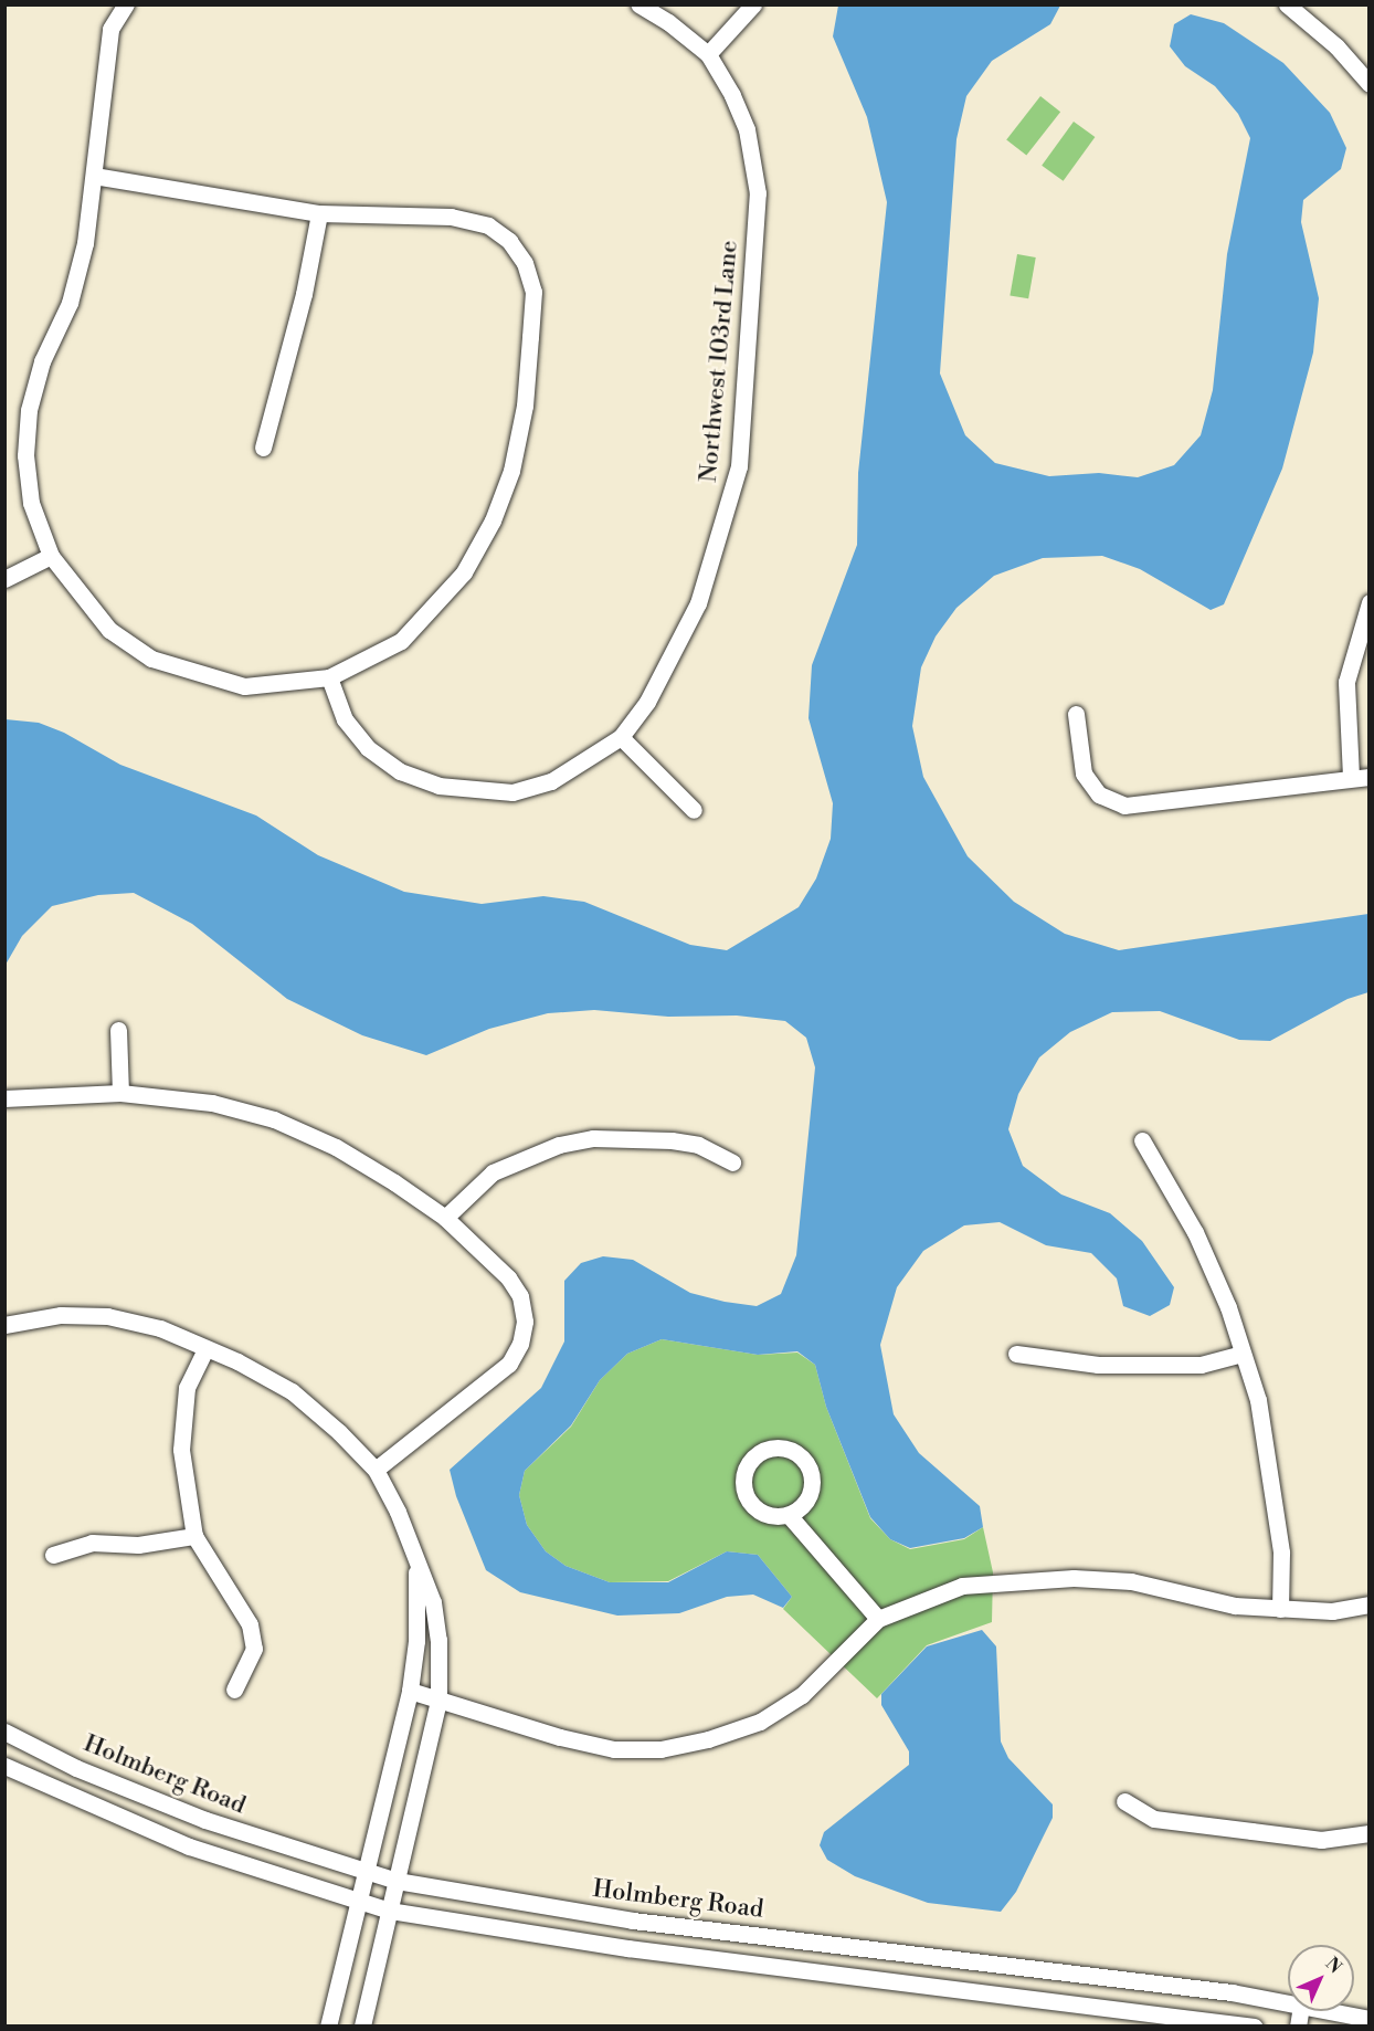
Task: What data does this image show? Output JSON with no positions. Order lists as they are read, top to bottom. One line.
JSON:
{"streets":{"street":["Northwest 103rd Lane","Holmberg Road"]},"north":"top right"}
